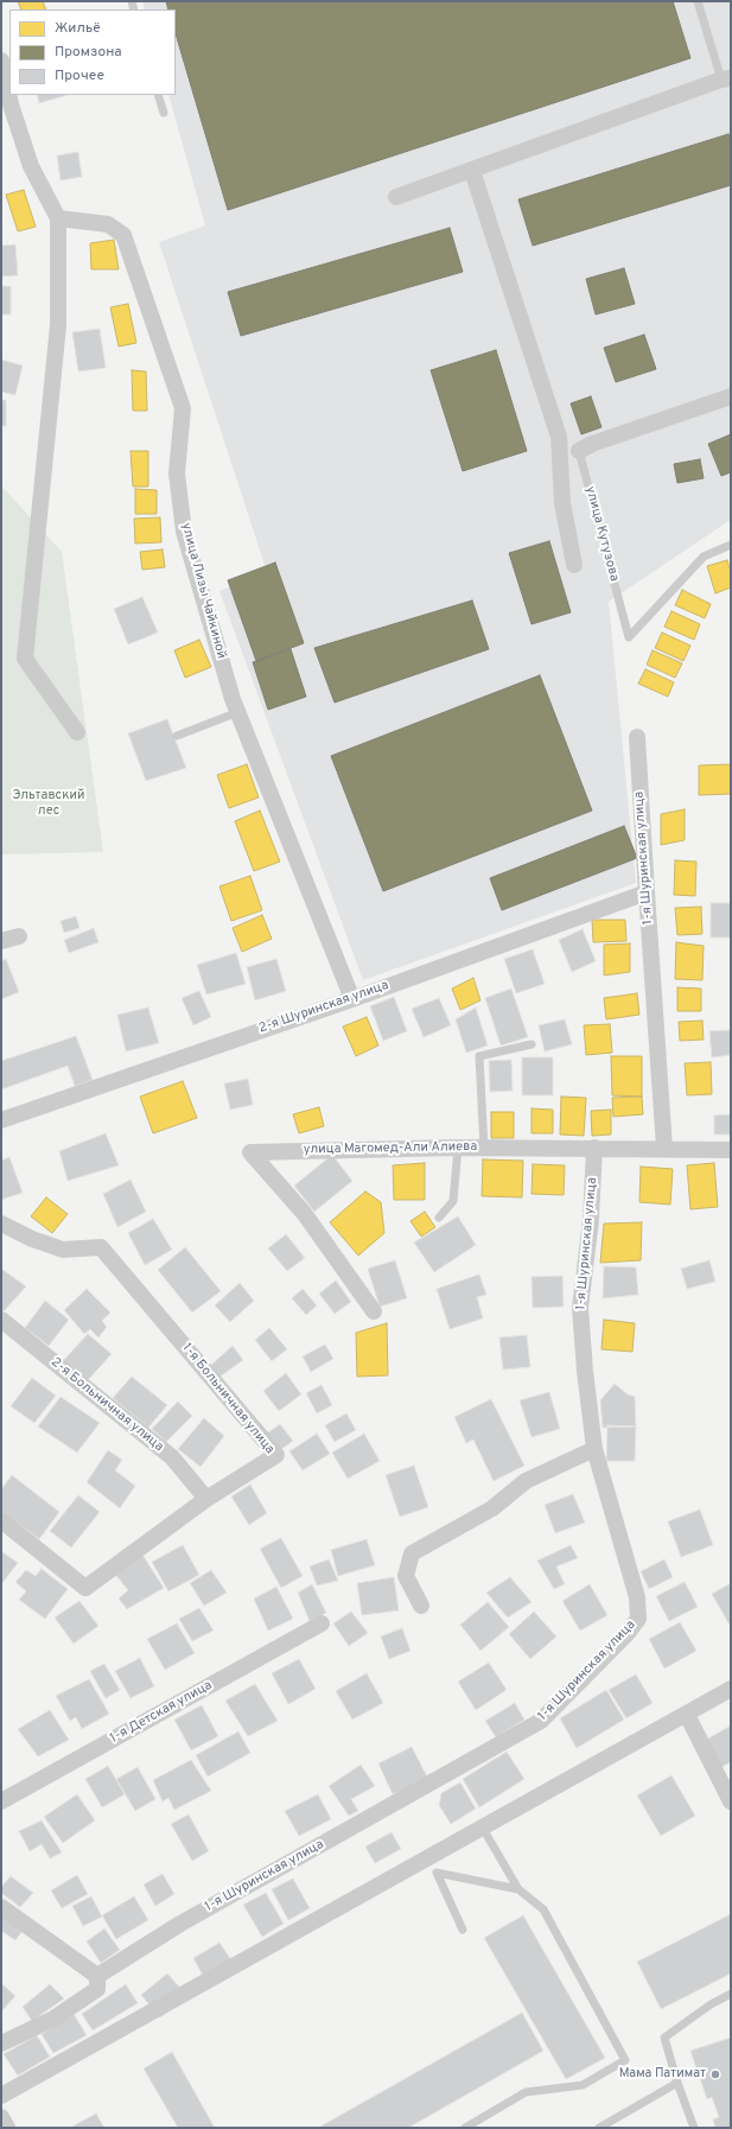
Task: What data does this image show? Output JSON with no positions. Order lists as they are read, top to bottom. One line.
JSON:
{"streets":{"street":["улица Кутузова","улица Лизы Чайкиной","1-я Шуринская улица","2-я Шуринская улица","улица Магомед-Али Алиева","1-я Больничная улица","2-я Больничная улица","1-я Детская улица"]},"crossings":[["улица Лизы Чайкиной","2-я Шуринская улица"],["1-я Шуринская улица","2-я Шуринская улица"],["1-я Шуринская улица","улица Магомед-Али Алиева"],["1-я Больничная улица","2-я Больничная улица"]],"parks":["Эльтавский лес"],"places":["Мама Патимат"],"legend":["Жильё","Промзона","Прочее"]}
